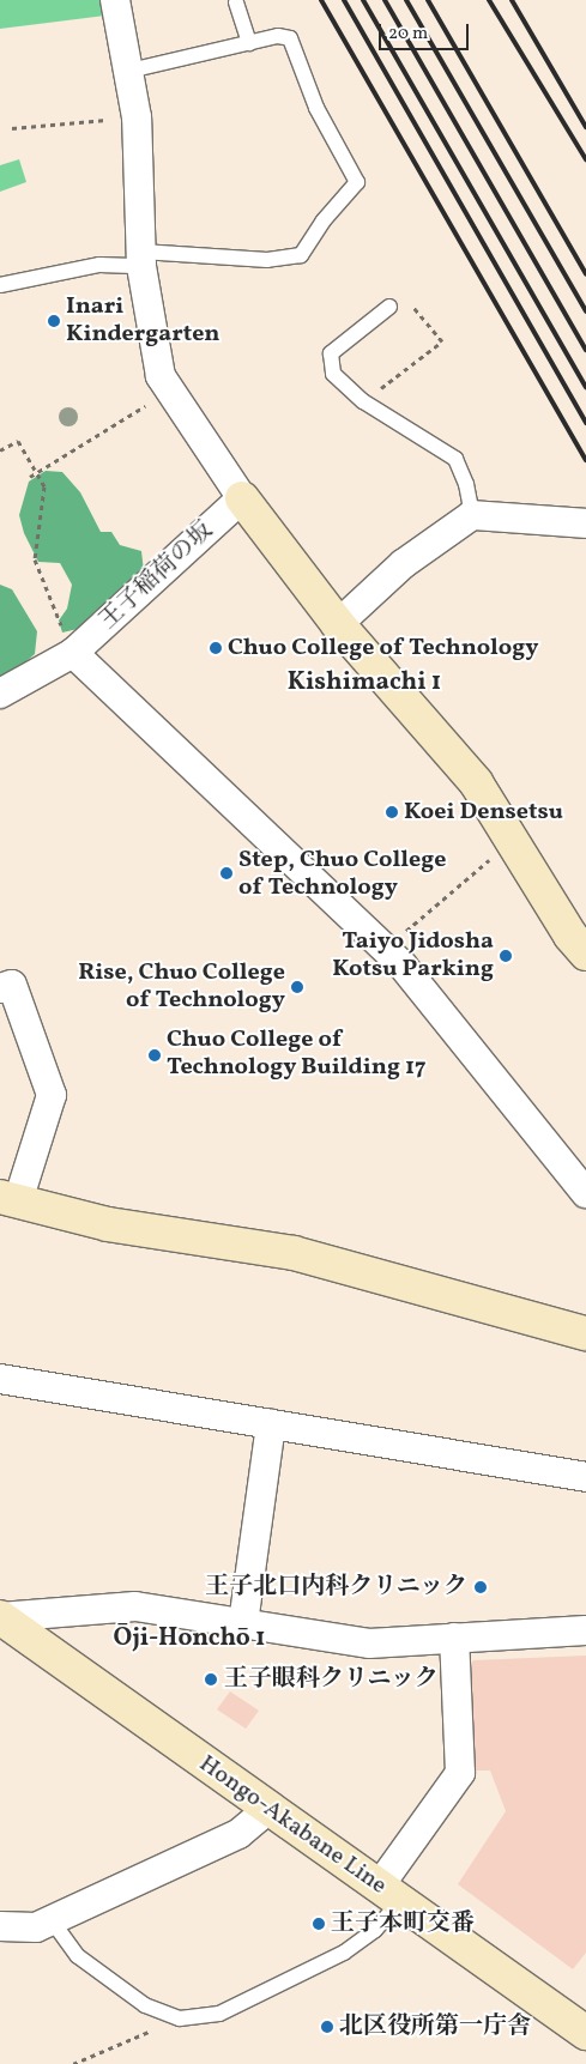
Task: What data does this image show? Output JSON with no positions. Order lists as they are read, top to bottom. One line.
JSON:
{"streets":{"street":["王子稲荷の坂","Hongo-Akabane Line"]},"districts":["Kishimachi 1","Ōji-Honchō 1"],"places":["Inari Kindergarten","Chuo College of Technology","Koei Densetsu","Step, Chuo College of Technology","Taiyo Jidosha Kotsu Parking","Rise, Chuo College of Technology","Chuo College of Technology Building 17","王子北口内科クリニック","王子眼科クリニック","王子本町交番","北区役所第一庁舎"],"scale_bar":"20 m"}
